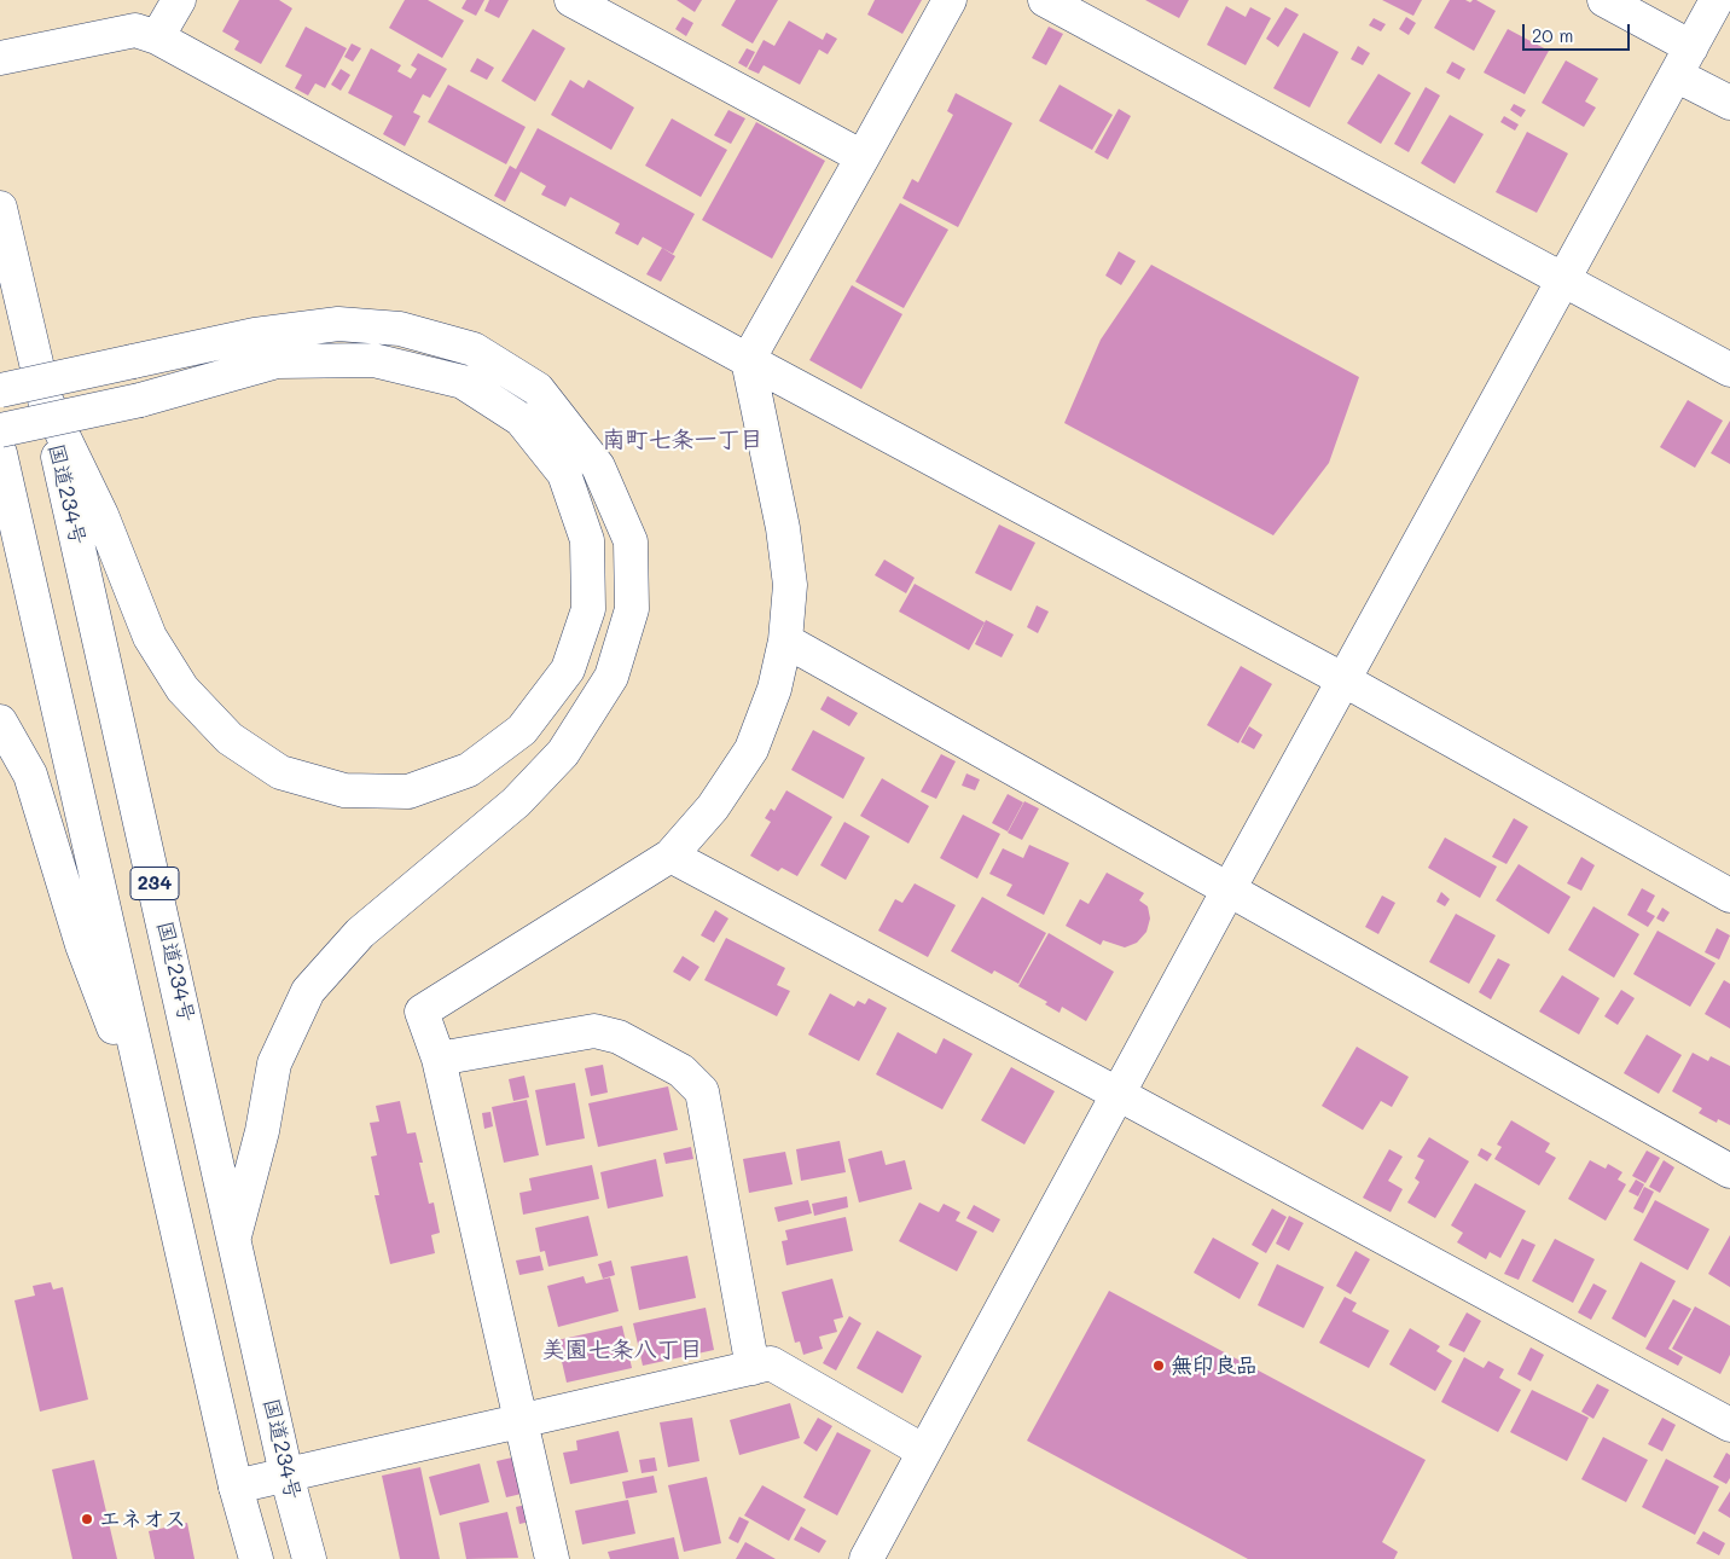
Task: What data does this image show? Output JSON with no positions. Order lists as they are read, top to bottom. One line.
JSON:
{"streets":{"main road":["国道234号","234"]},"districts":["南町七条一丁目","美園七条八丁目"],"places":["無印良品","エネオス"],"scale_bar":"20 m"}
